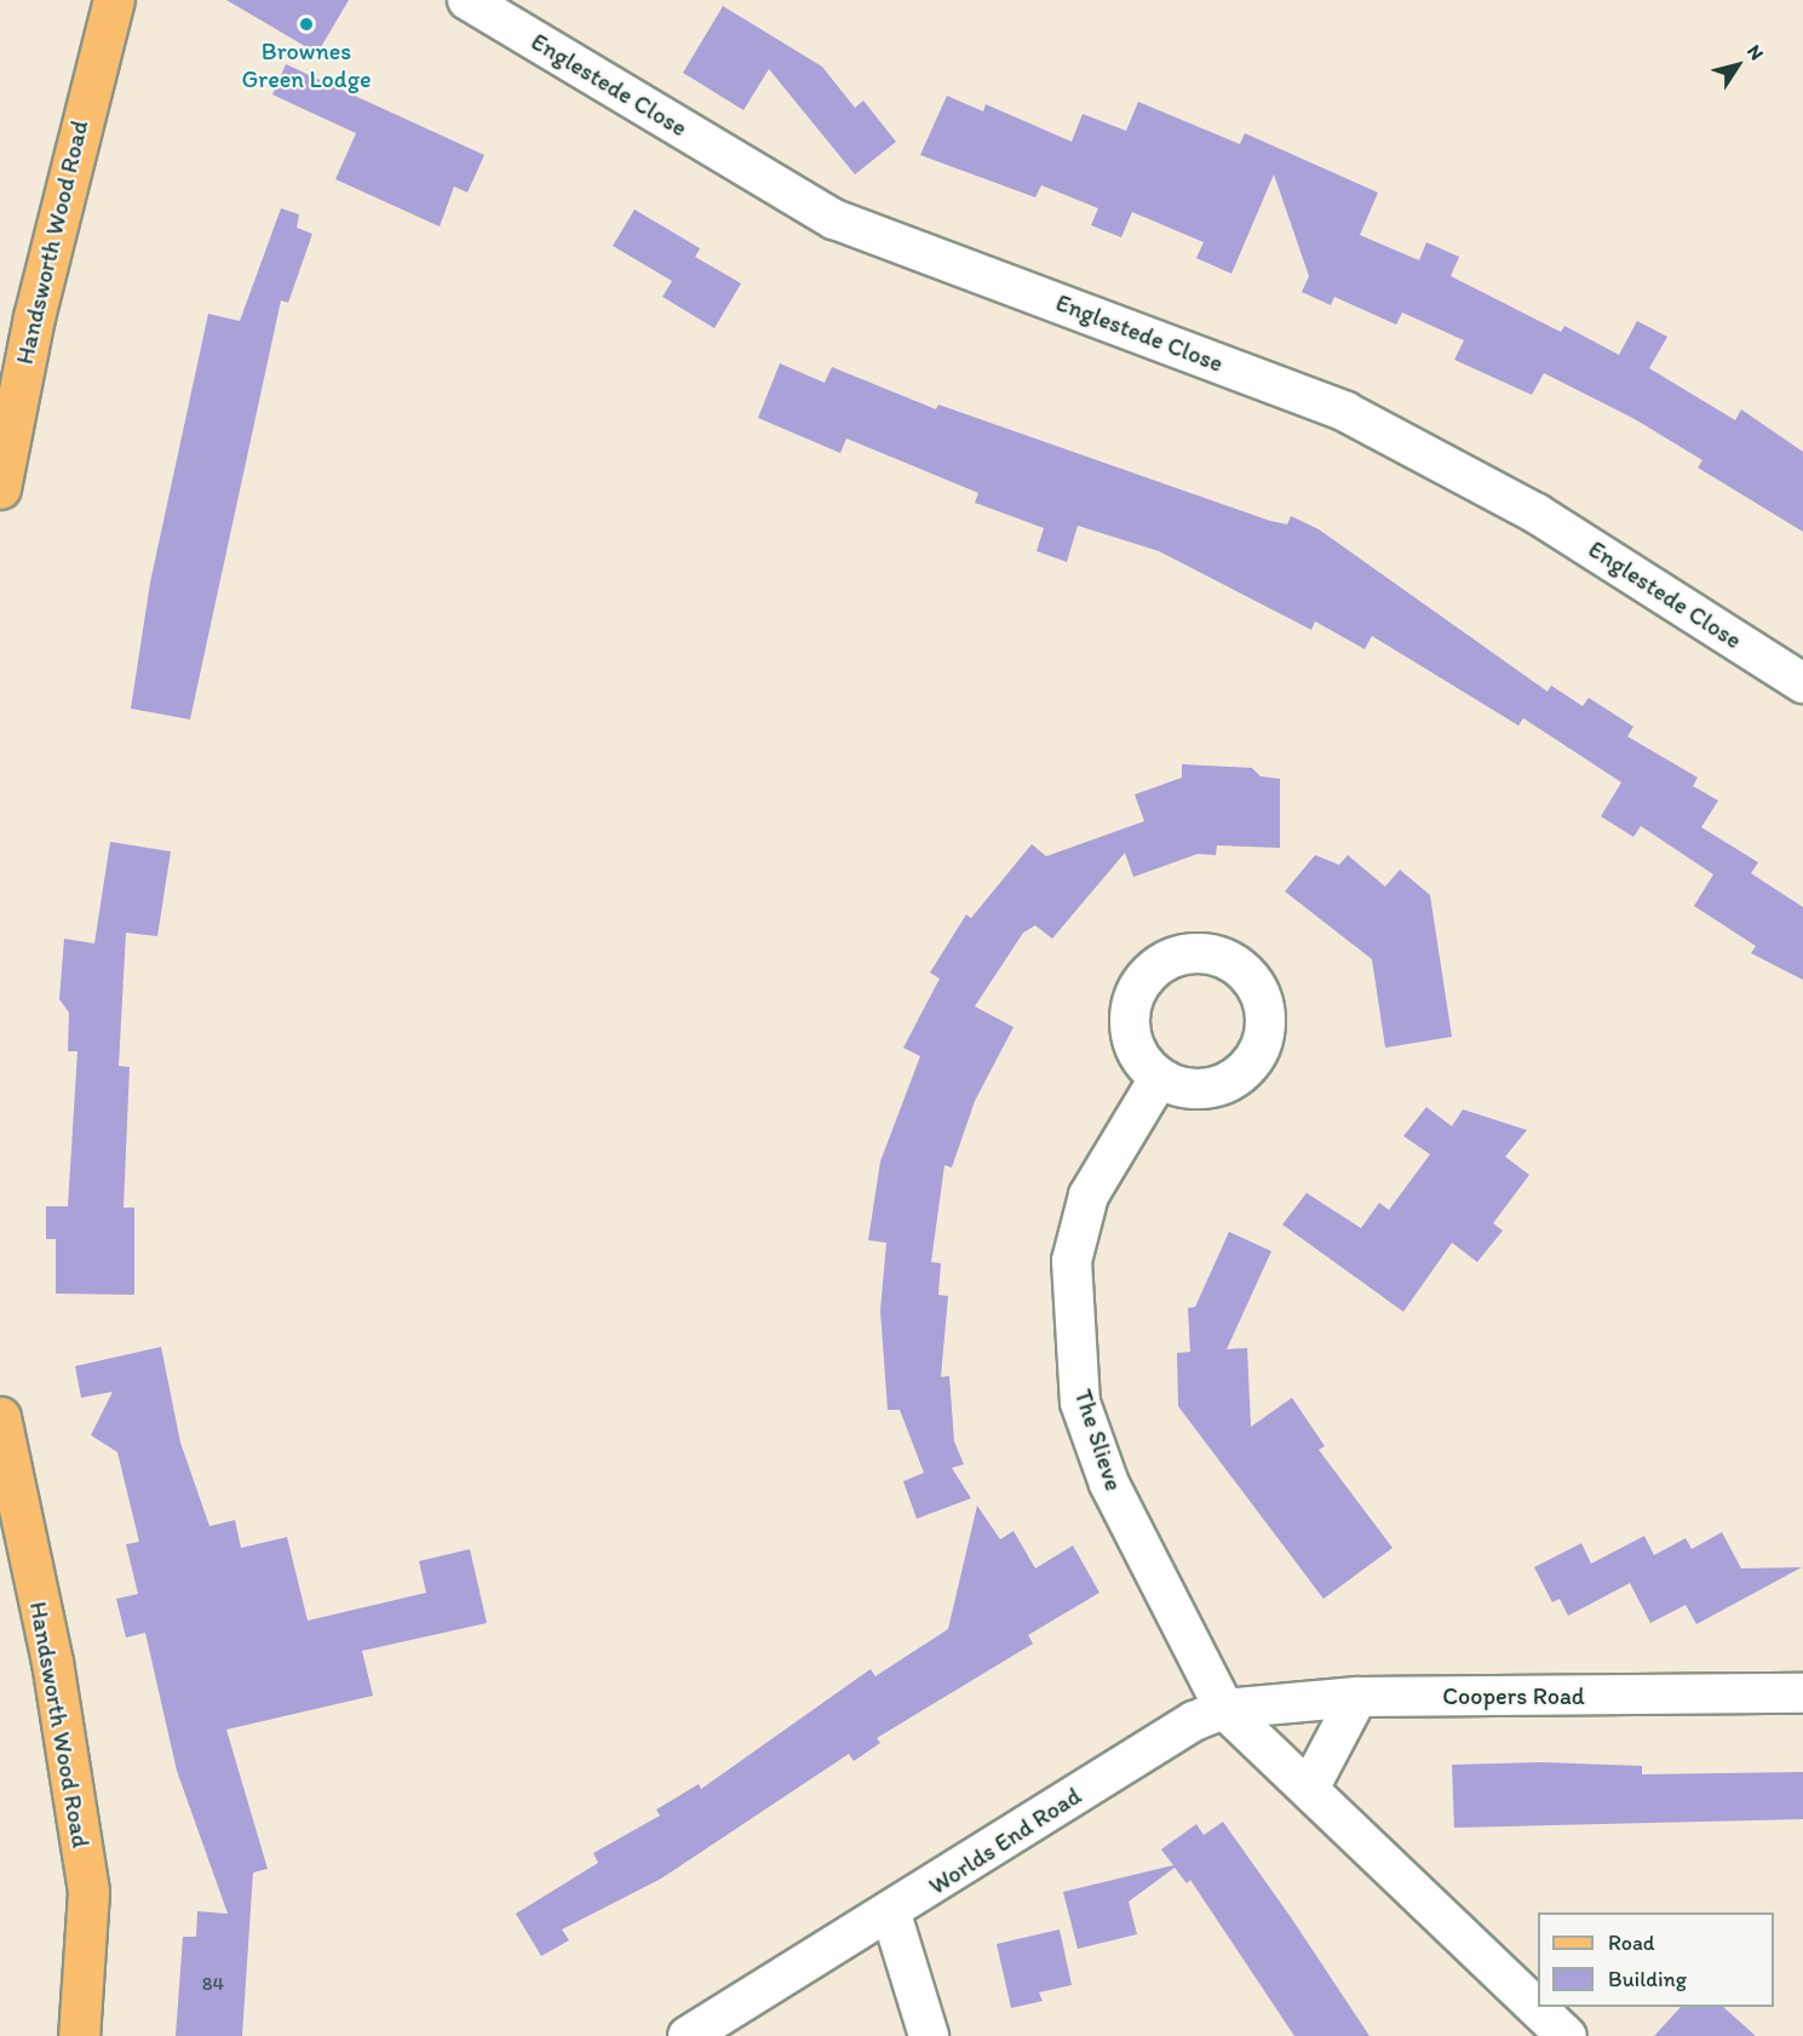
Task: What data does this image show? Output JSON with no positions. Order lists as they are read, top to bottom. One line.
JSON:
{"streets":{"main road":["Handsworth Wood Road"],"street":["Englestede Close","The Slieve","Coopers Road","Worlds End Road"]},"crossings":[["The Slieve","Coopers Road"],["The Slieve","Worlds End Road"],["Coopers Road","Worlds End Road"]],"places":["Brownes Green Lodge"],"house_numbers":["84"],"legend":["Road","Building"],"north":"top right"}
